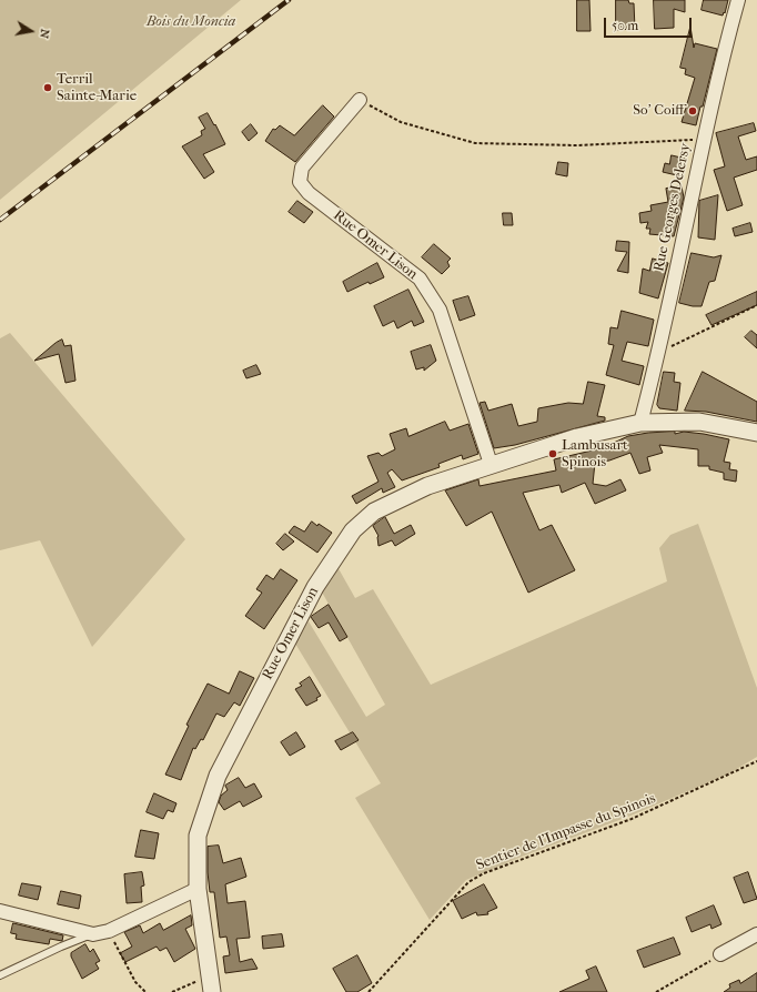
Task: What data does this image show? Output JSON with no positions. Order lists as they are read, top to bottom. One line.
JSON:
{"streets":{"street":["Rue Georges Delersy","Rue Omer Lison"],"path":["Sentier de l'Impasse du Spinois"]},"crossings":[["Rue Georges Delersy","Rue Omer Lison"]],"parks":["Bois du Moncia"],"places":["Terril Sainte-Marie","So' Coiff","Lambusart Spinois"],"scale_bar":"50 m","north":"right"}
